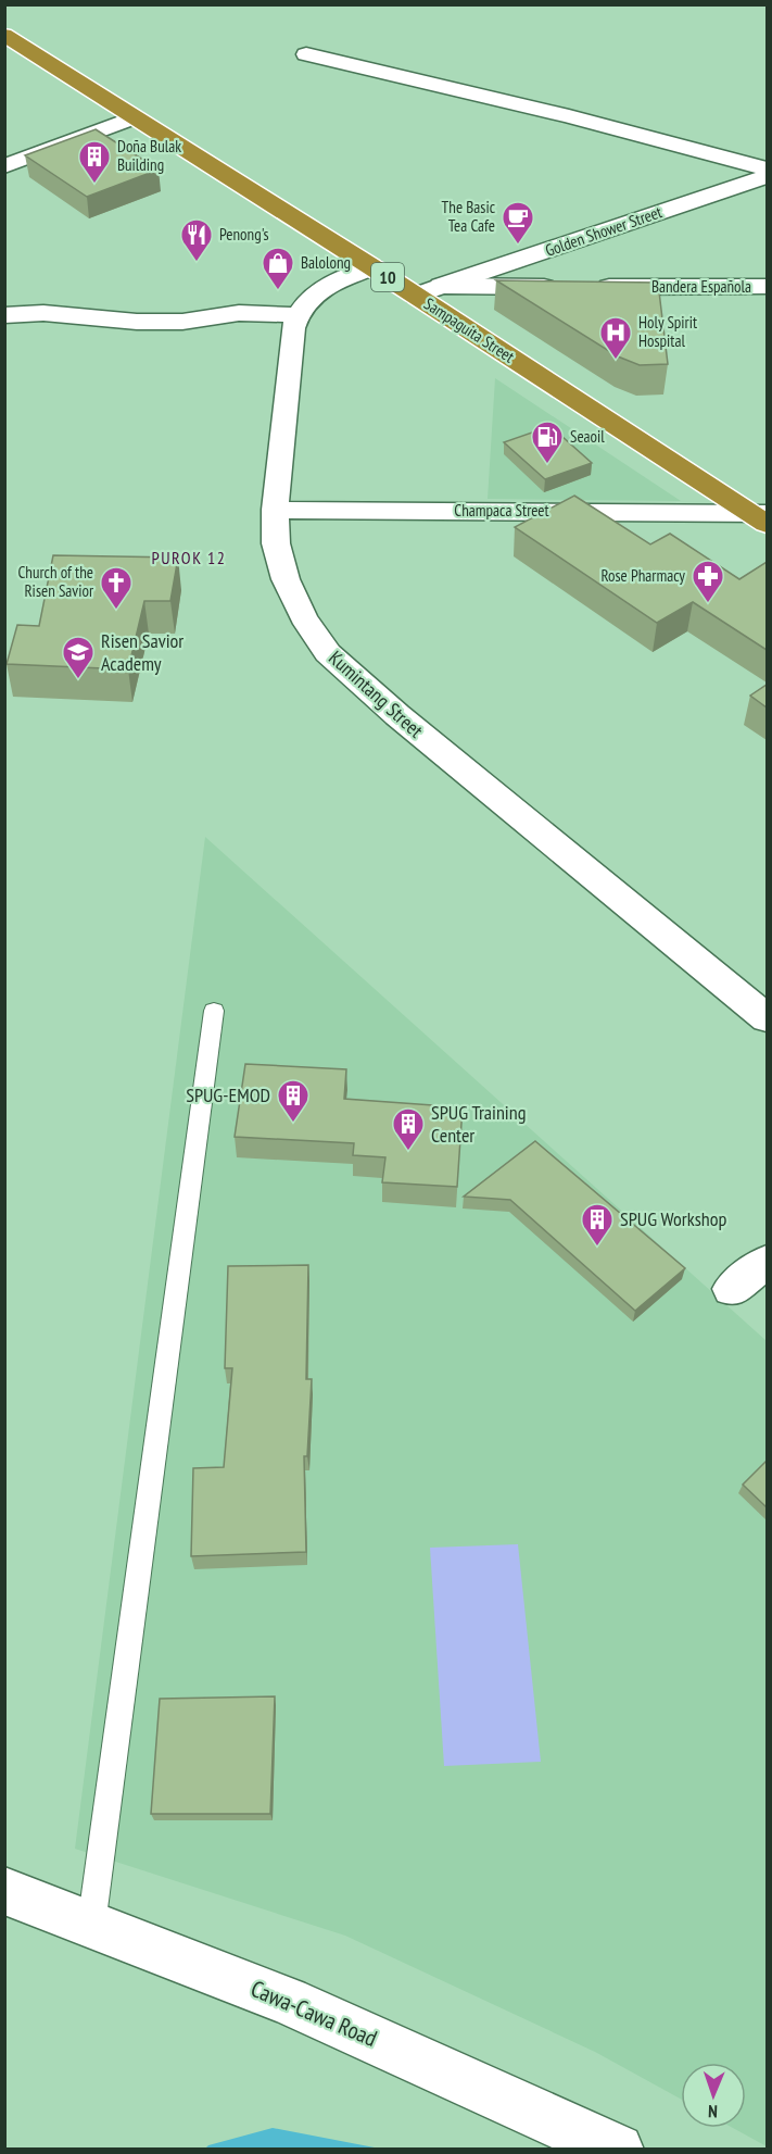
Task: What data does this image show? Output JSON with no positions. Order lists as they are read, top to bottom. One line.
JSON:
{"streets":{"highway":["10","Sampaguita Street"],"street":["Golden Shower Street","Bandera Española","Champaca Street","Kumintang Street","Cawa-Cawa Road"]},"crossings":[["Golden Shower Street","Sampaguita Street"],["Sampaguita Street","Champaca Street"],["Champaca Street","Kumintang Street"]],"districts":["PUROK 12"],"places":{"building":["Doña Bulak Building","SPUG-EMOD","SPUG Training Center","SPUG Workshop"],"cafe":["The Basic Tea Cafe"],"restaurant":["Penong's"],"shop":["Balolong"],"hospital":["Holy Spirit Hospital"],"fuel station":["Seaoil"],"pharmacy":["Rose Pharmacy"],"church":["Church of the Risen Savior"],"school or university":["Risen Savior Academy"]},"north":"bottom"}
